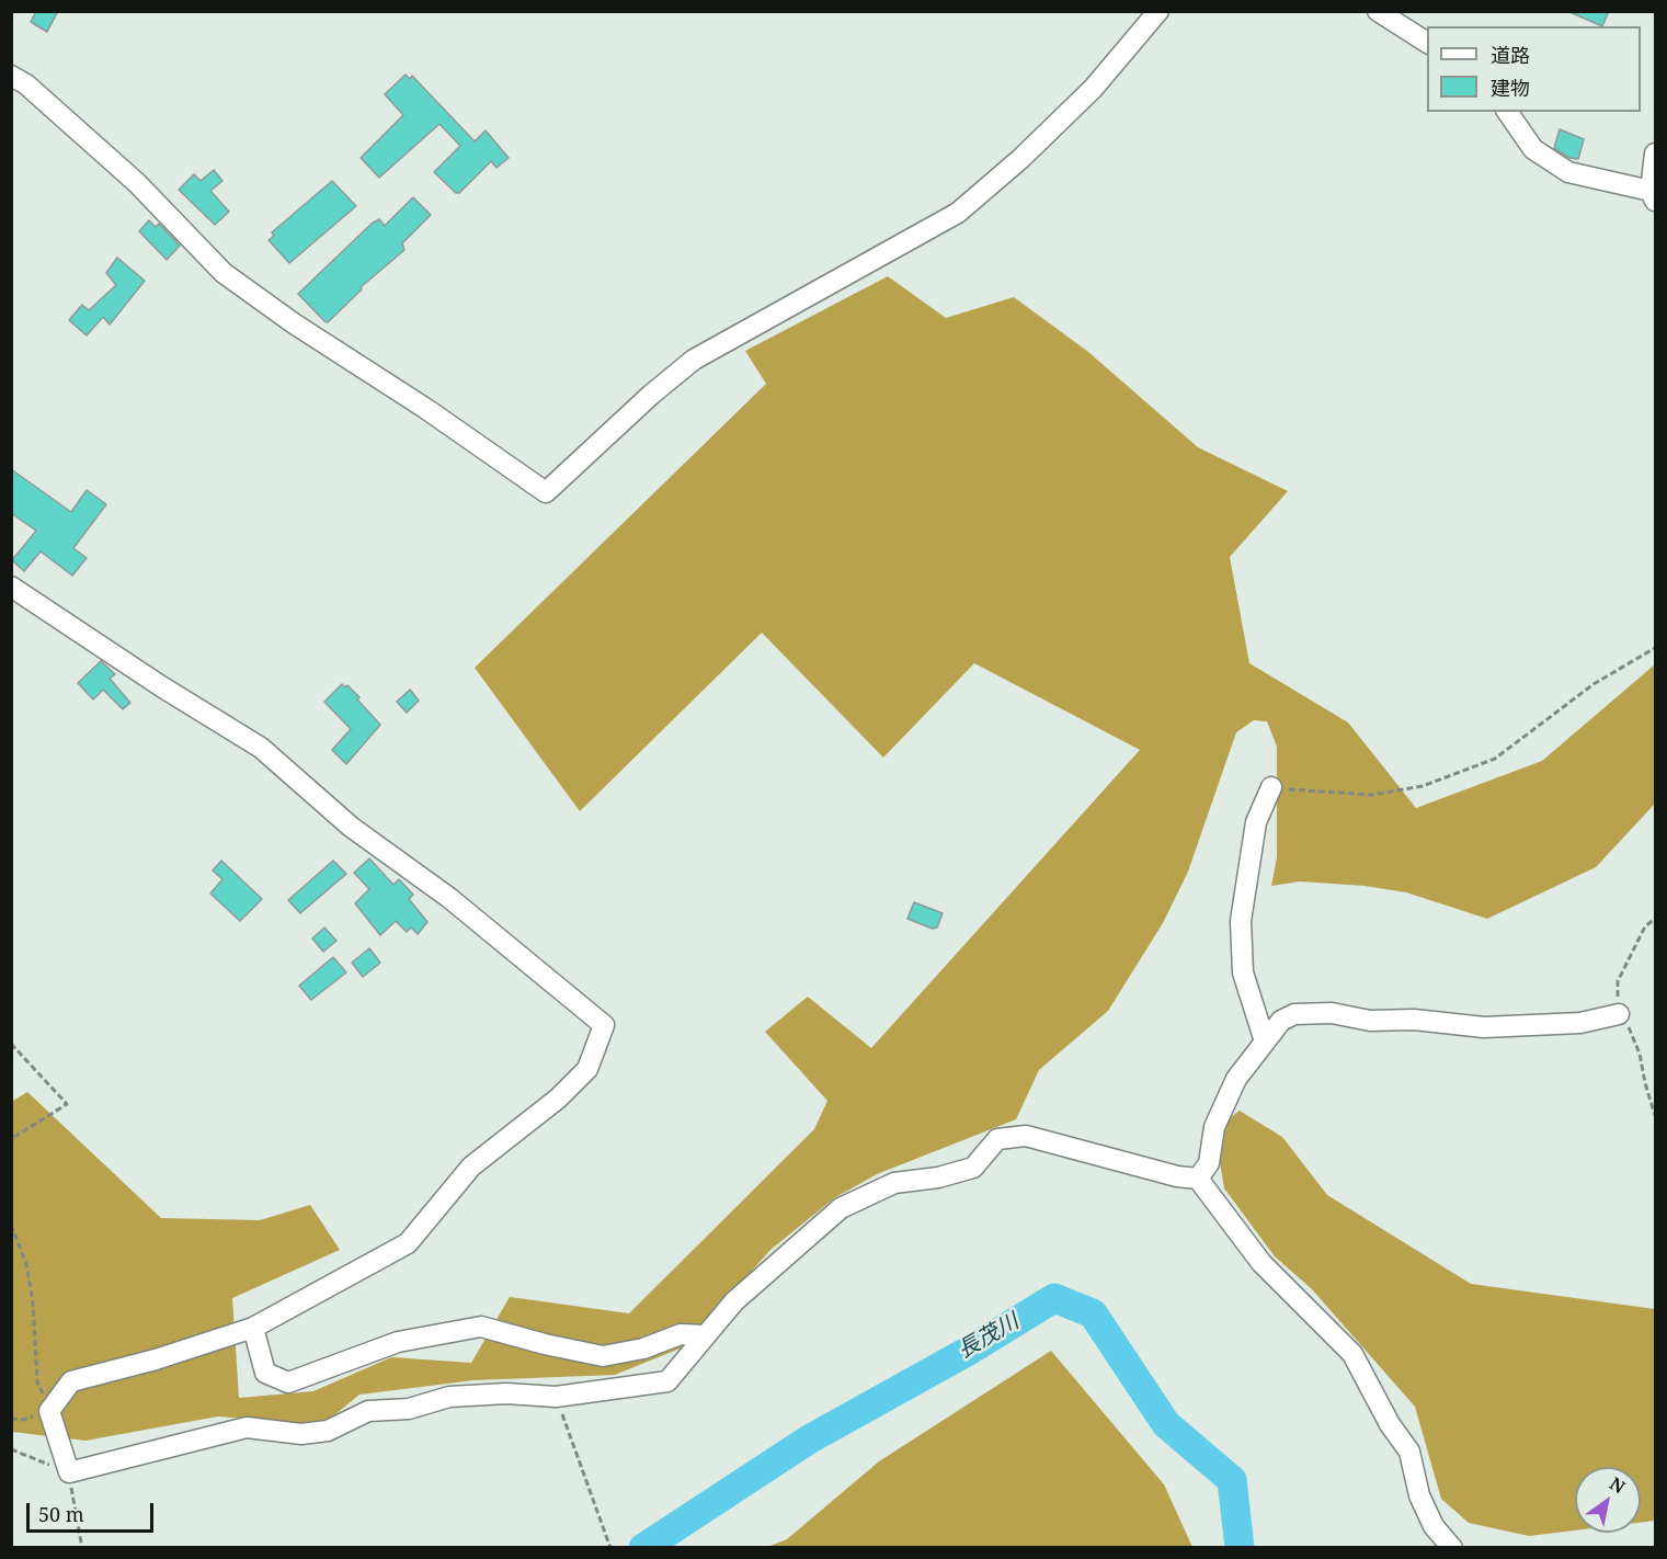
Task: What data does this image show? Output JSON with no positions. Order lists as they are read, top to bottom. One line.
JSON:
{"water":["長茂川"],"legend":["道路","建物"],"scale_bar":"50 m","north":"top right"}
